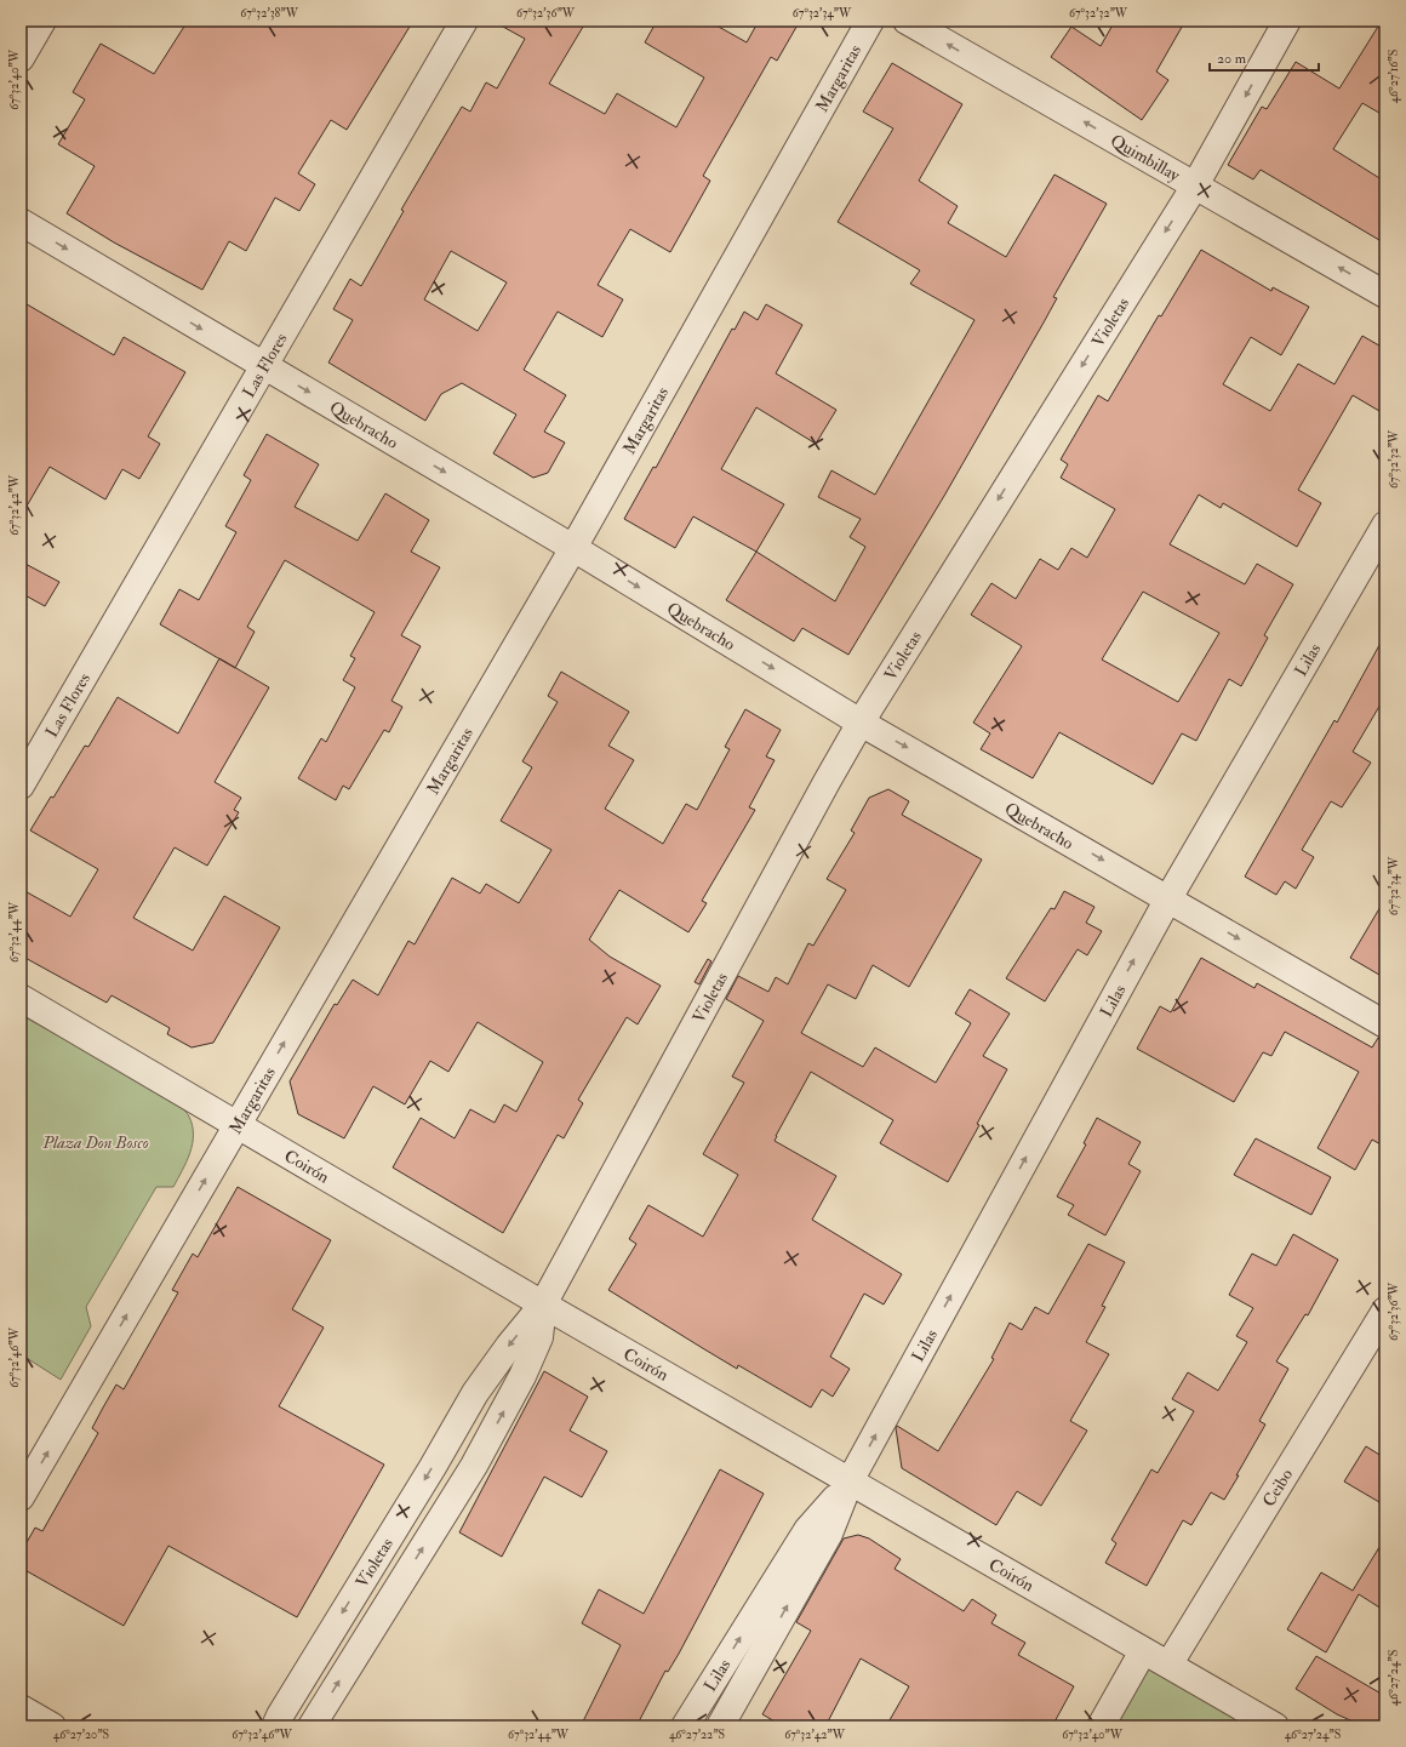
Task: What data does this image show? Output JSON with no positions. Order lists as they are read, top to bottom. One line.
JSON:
{"streets":{"street":["Margaritas","Quimbillay","Violetas","Las Flores","Quebracho","Lilas","Coirón","Ceibo"]},"crossings":[["Margaritas","Quebracho"],["Margaritas","Coirón"],["Quimbillay","Violetas"],["Violetas","Quebracho"],["Violetas","Coirón"],["Las Flores","Quebracho"],["Quebracho","Lilas"],["Lilas","Coirón"],["Coirón","Ceibo"]],"one_way":["Margaritas","Quimbillay","Quebracho","Lilas"],"parks":["Plaza Don Bosco"],"scale_bar":"20 m","coordinates":["67°32'38\"W","67°32'36\"W","67°32'34\"W","67°32'32\"W","46°27'16\"S","67°32'40\"W","67°32'42\"W","67°32'44\"W","67°32'46\"W","46°27'24\"S","46°27'20\"S","46°27'22\"S"]}
